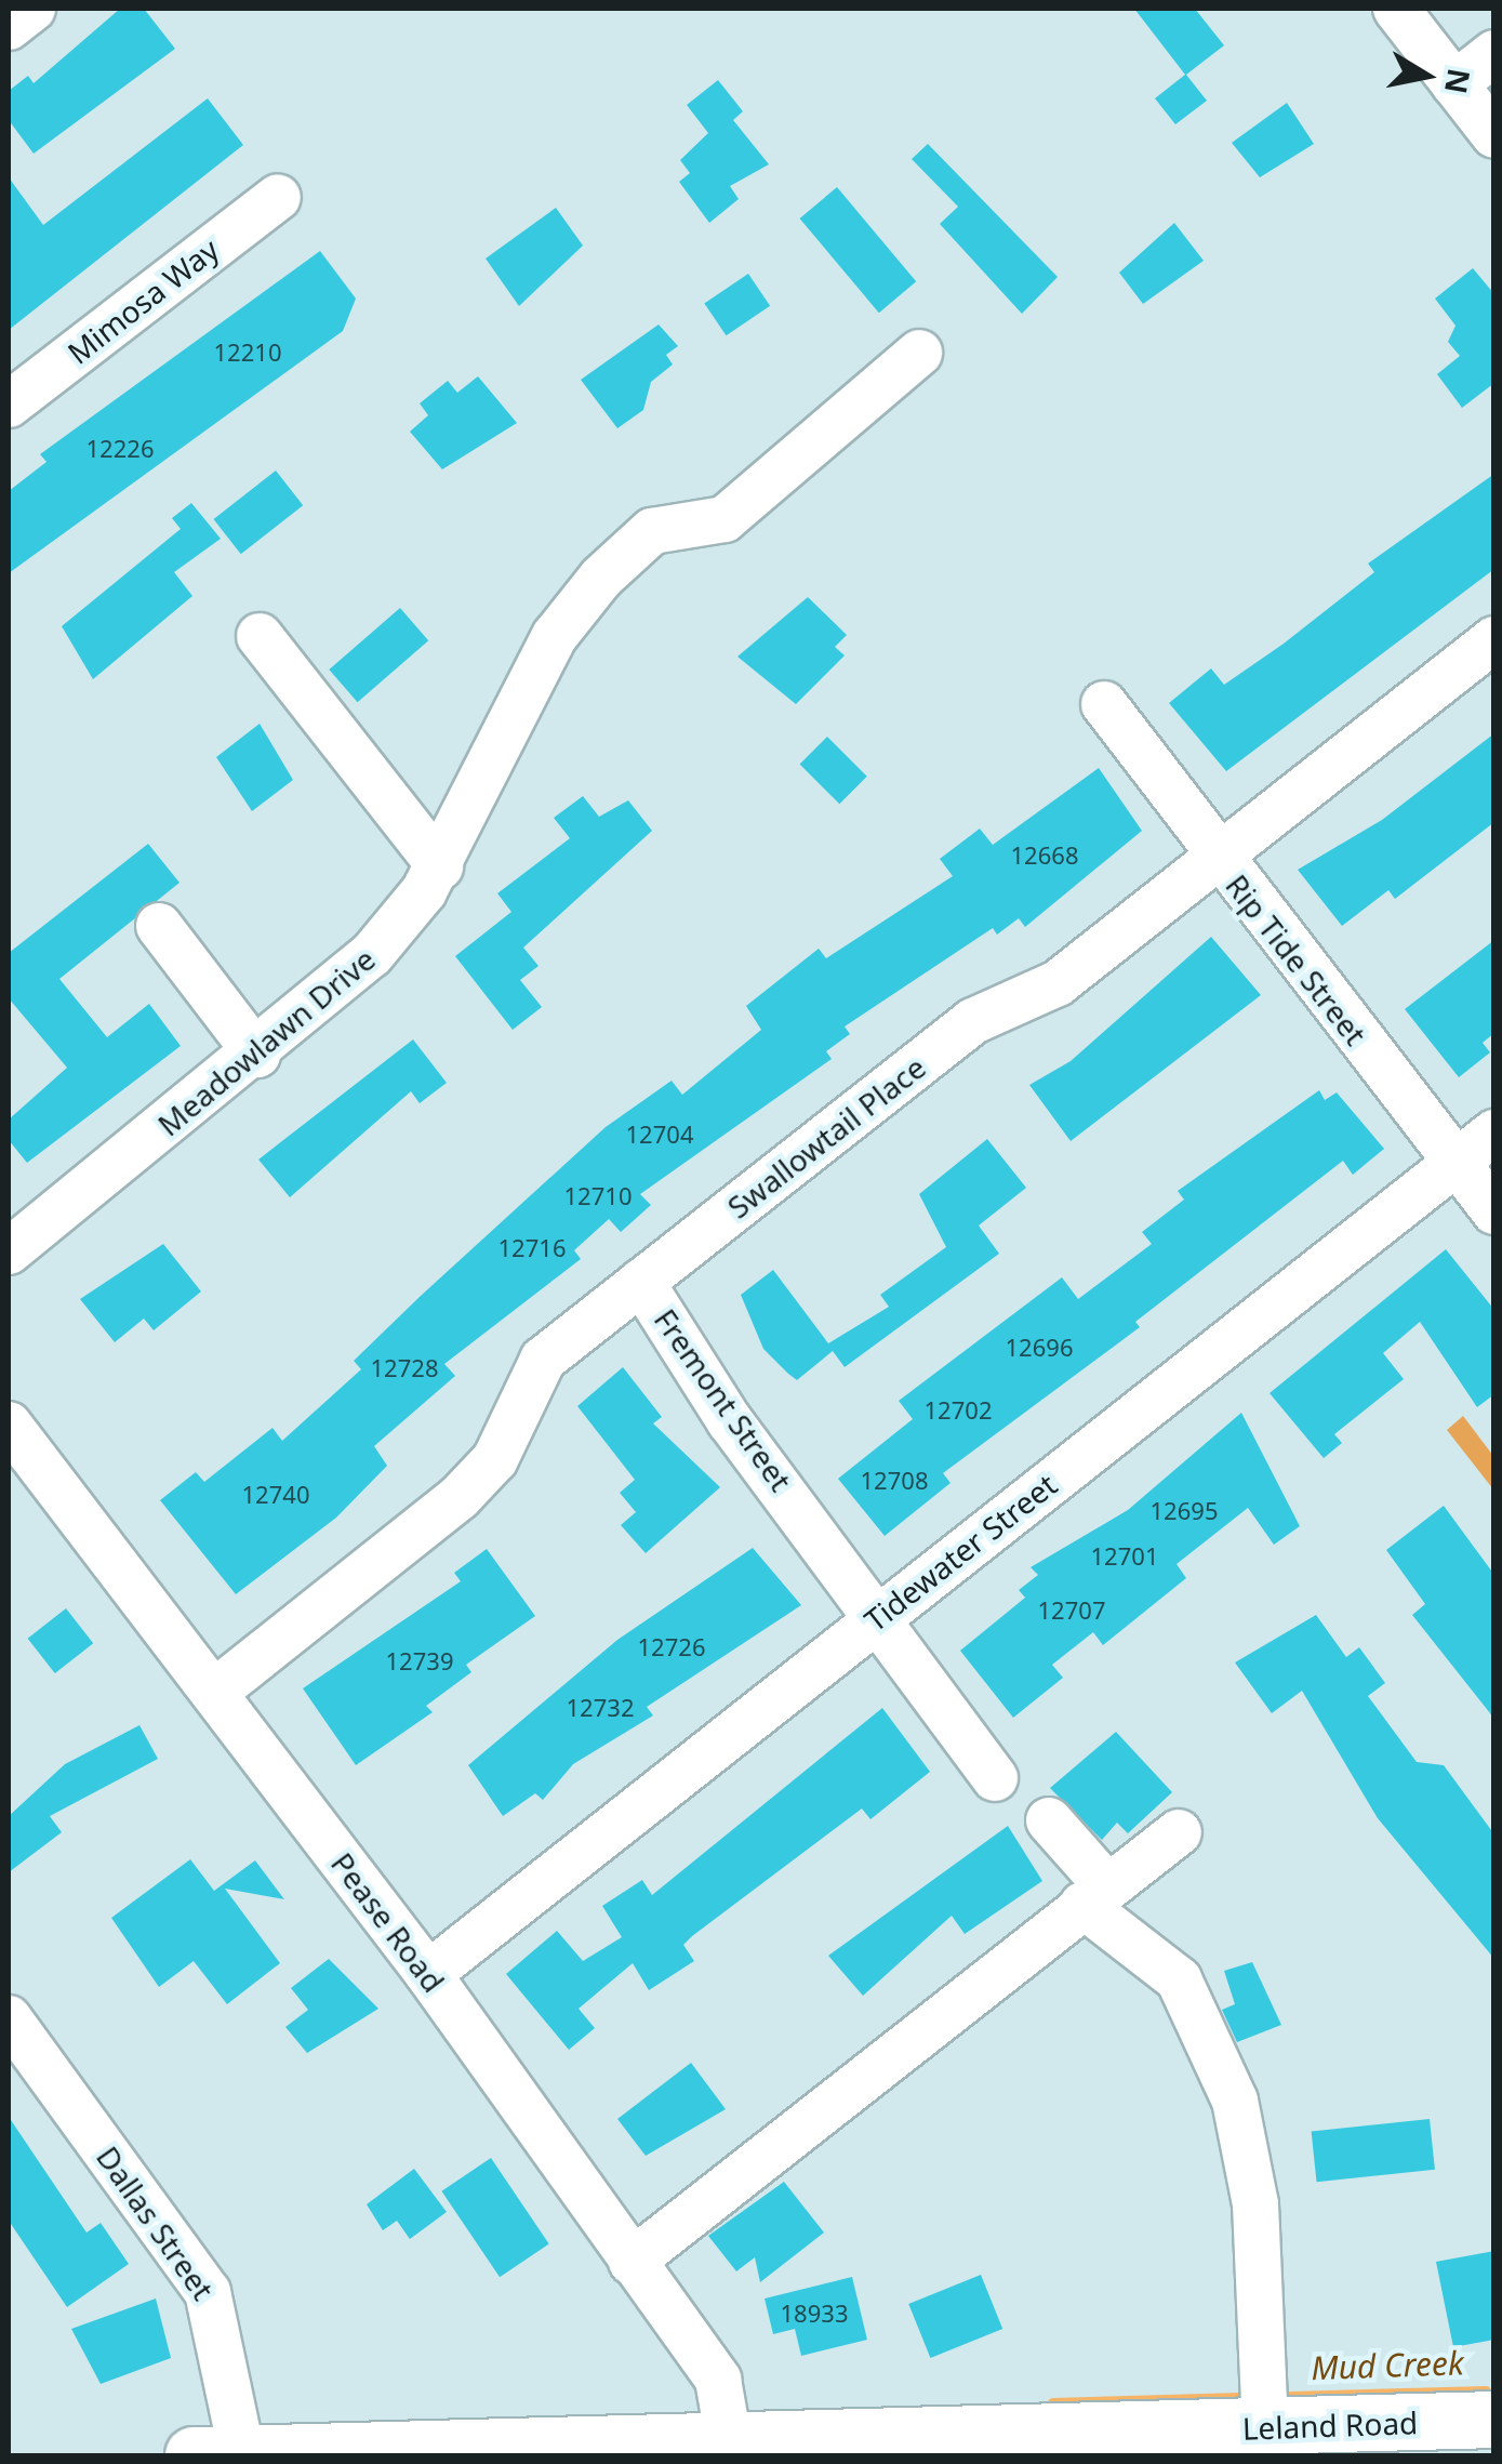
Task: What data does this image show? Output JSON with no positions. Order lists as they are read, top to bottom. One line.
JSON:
{"streets":{"main road":["Leland Road"],"street":["Mimosa Way","Rip Tide Street","Meadowlawn Drive","Swallowtail Place","Fremont Street","Tidewater Street","Pease Road","Dallas Street"]},"crossings":[["Rip Tide Street","Swallowtail Place"],["Rip Tide Street","Tidewater Street"],["Swallowtail Place","Fremont Street"],["Swallowtail Place","Pease Road"],["Fremont Street","Tidewater Street"],["Tidewater Street","Pease Road"],["Pease Road","Leland Road"],["Dallas Street","Leland Road"]],"water":["Mud Creek"],"house_numbers":["12210","12226","12668","12704","12710","12716","12696","12728","12702","12708","12740","12695","12701","12707","12726","12739","12732","18933"],"north":"right"}
